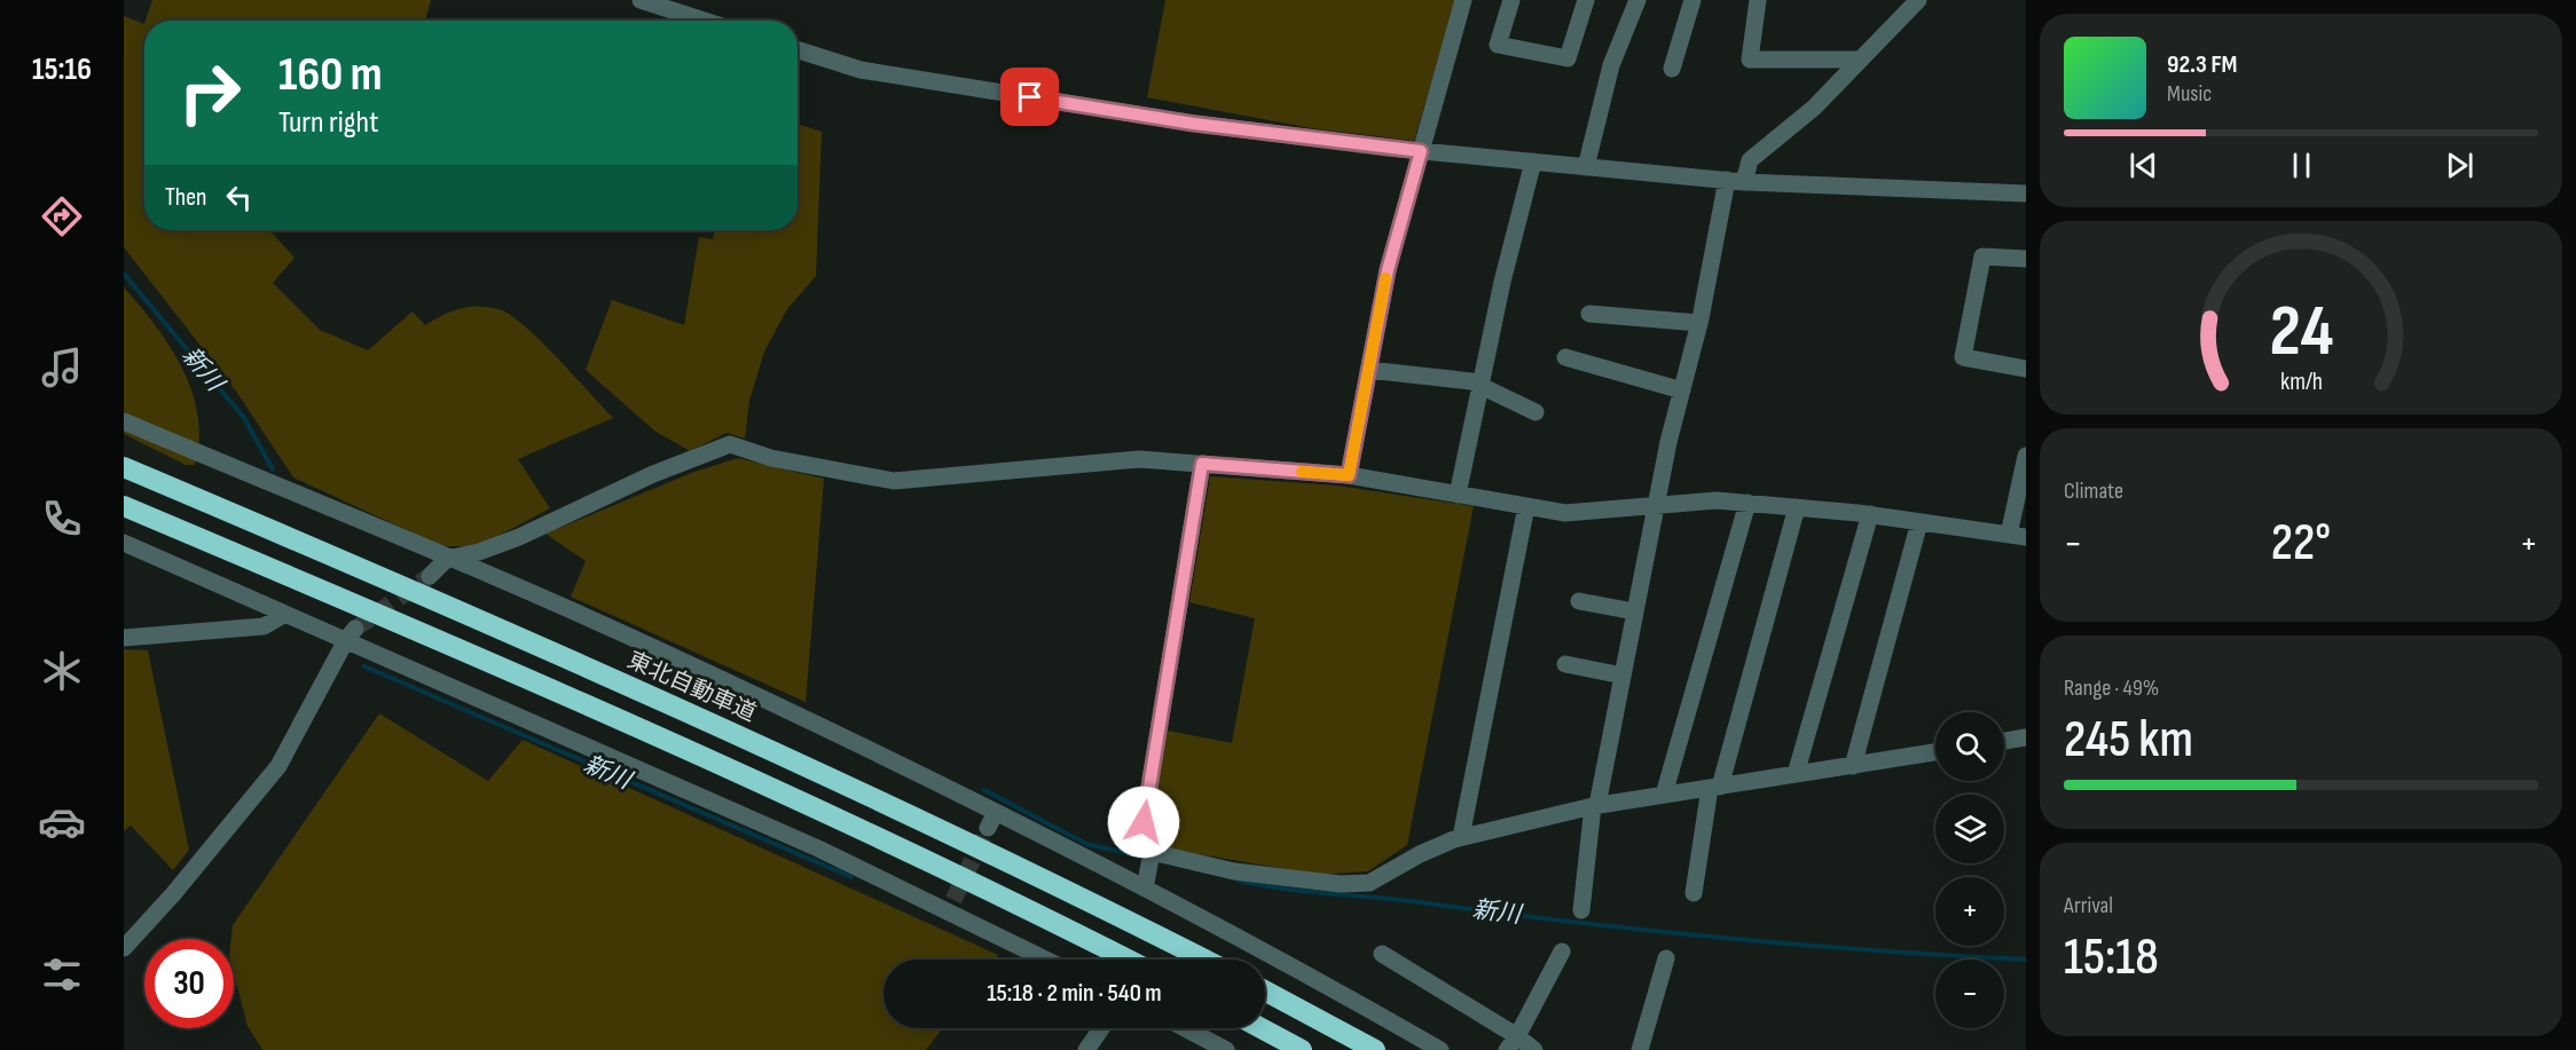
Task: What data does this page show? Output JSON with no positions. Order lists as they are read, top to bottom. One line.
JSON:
{"streets":{"highway":["東北自動車道"]},"water":["新川"],"page":{"tabs":"15:16","turn":["160 m","Turn right"],"song":["92.3 FM","Music"],"then":"Then","tile":["Climate",["Range · 49%","245 km"],["Arrival","15:18"]],"heat":["−","22°","+"],"map_buttons":["+","−"],"limit":"30","trip":"15:18 · 2 min · 540 m","gauge":["24","km/h"]}}
